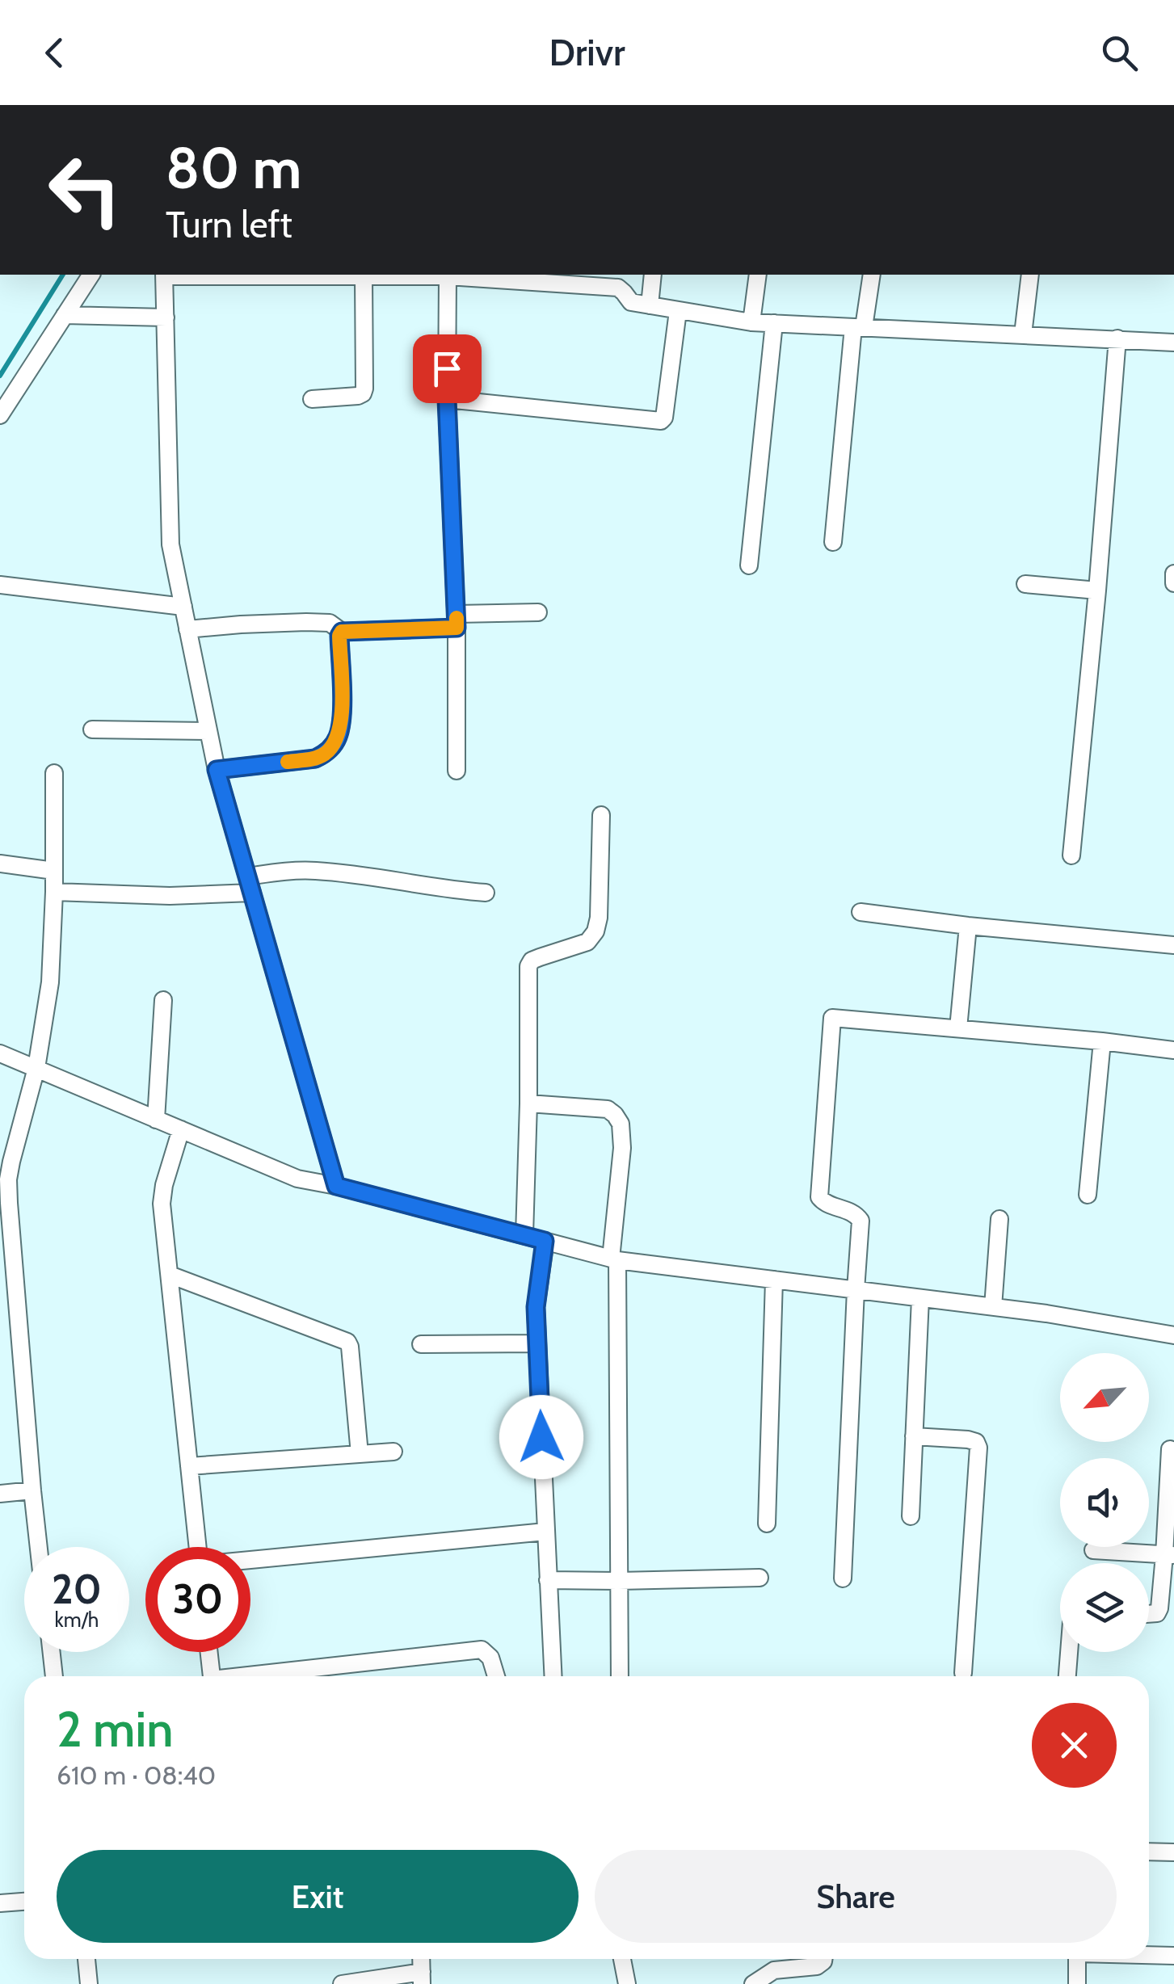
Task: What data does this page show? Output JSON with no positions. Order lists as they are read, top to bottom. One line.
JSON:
{"north":"bottom left","page":{"header":"Drivr","turn":["80 m","Turn left"],"speed":"20 km/h","limit":"30","heading":["2 min","610 m · 08:40"],"buttons":["Exit","Share"]}}
